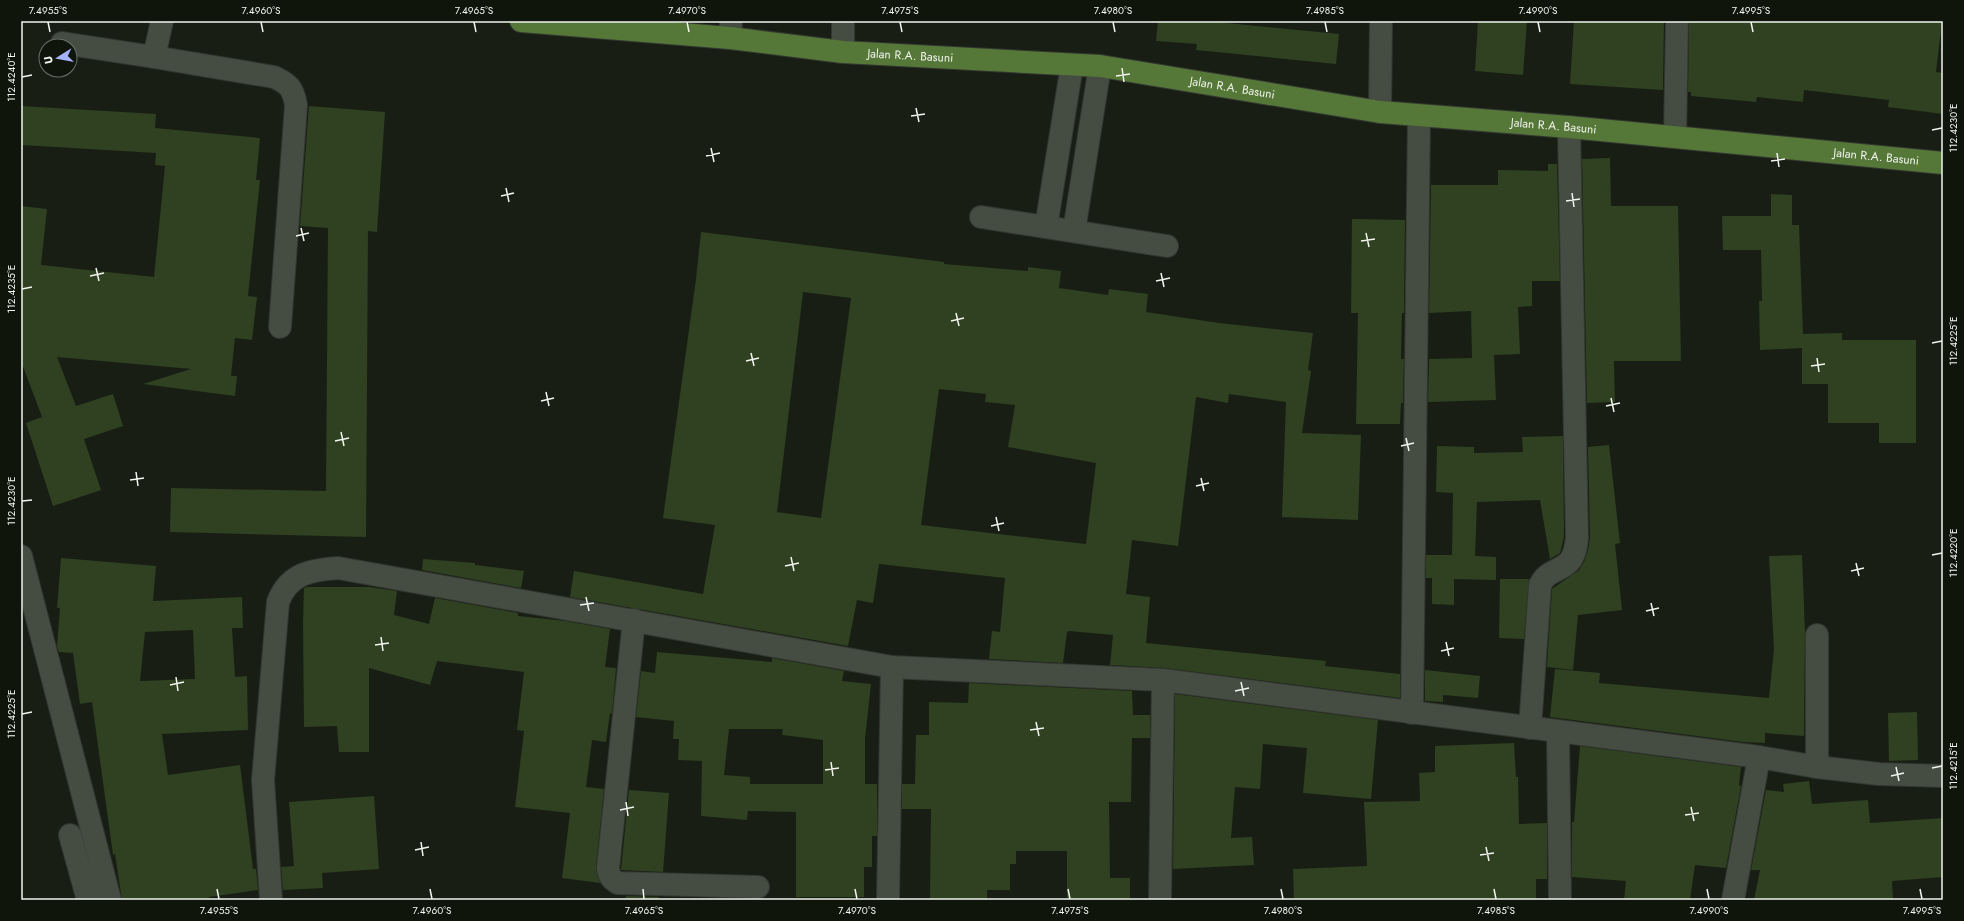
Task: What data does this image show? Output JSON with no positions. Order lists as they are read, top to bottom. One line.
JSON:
{"streets":{"main road":["Jalan R.A. Basuni"]},"north":"left","coordinates":["7.4955°S","7.4960°S","7.4965°S","7.4970°S","7.4975°S","7.4980°S","7.4985°S","7.4990°S","7.4995°S","112.4240°E","112.4230°E","112.4235°E","112.4225°E","112.4220°E","112.4215°E"]}
